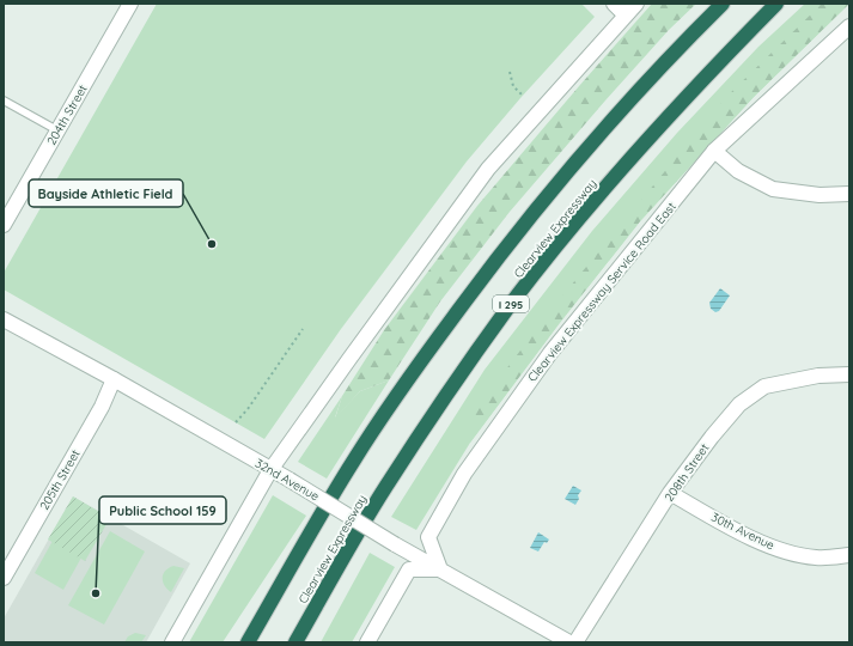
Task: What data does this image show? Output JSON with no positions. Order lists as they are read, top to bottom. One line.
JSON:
{"streets":{"highway":["Clearview Expressway","I 295"],"street":["204th Street","Clearview Expressway Service Road East","208th Street","205th Street","32nd Avenue","30th Avenue"]},"crossings":[["Clearview Expressway Service Road East","32nd Avenue"],["208th Street","30th Avenue"],["205th Street","32nd Avenue"]],"places":["Bayside Athletic Field","Public School 159"]}
